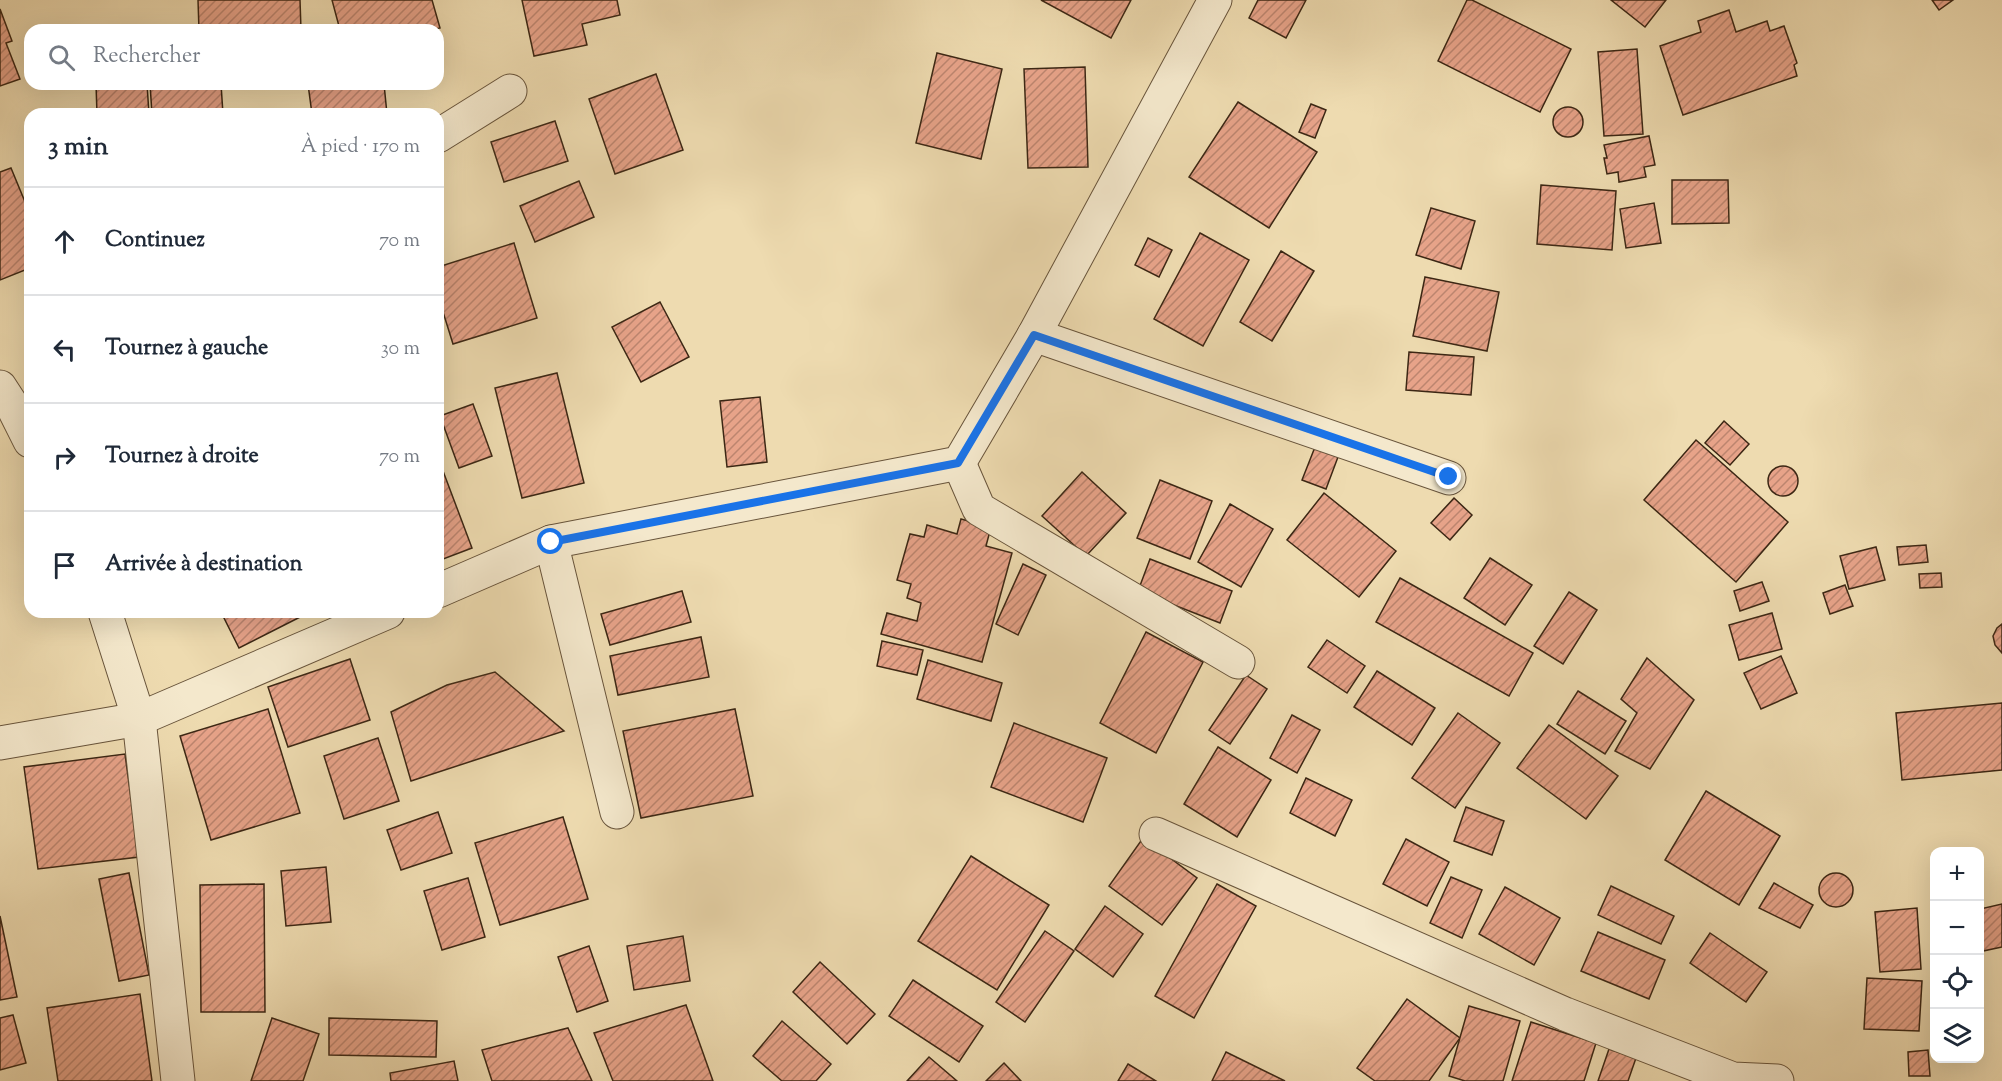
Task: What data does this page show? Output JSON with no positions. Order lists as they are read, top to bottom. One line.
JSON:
{"page":{"search":"Rechercher","heading":["3 min","À pied · 170 m"],"list":[["Continuez","70 m"],["Tournez à gauche","30 m"],["Tournez à droite","70 m"],"Arrivée à destination"],"map_buttons":["+","−"]}}
